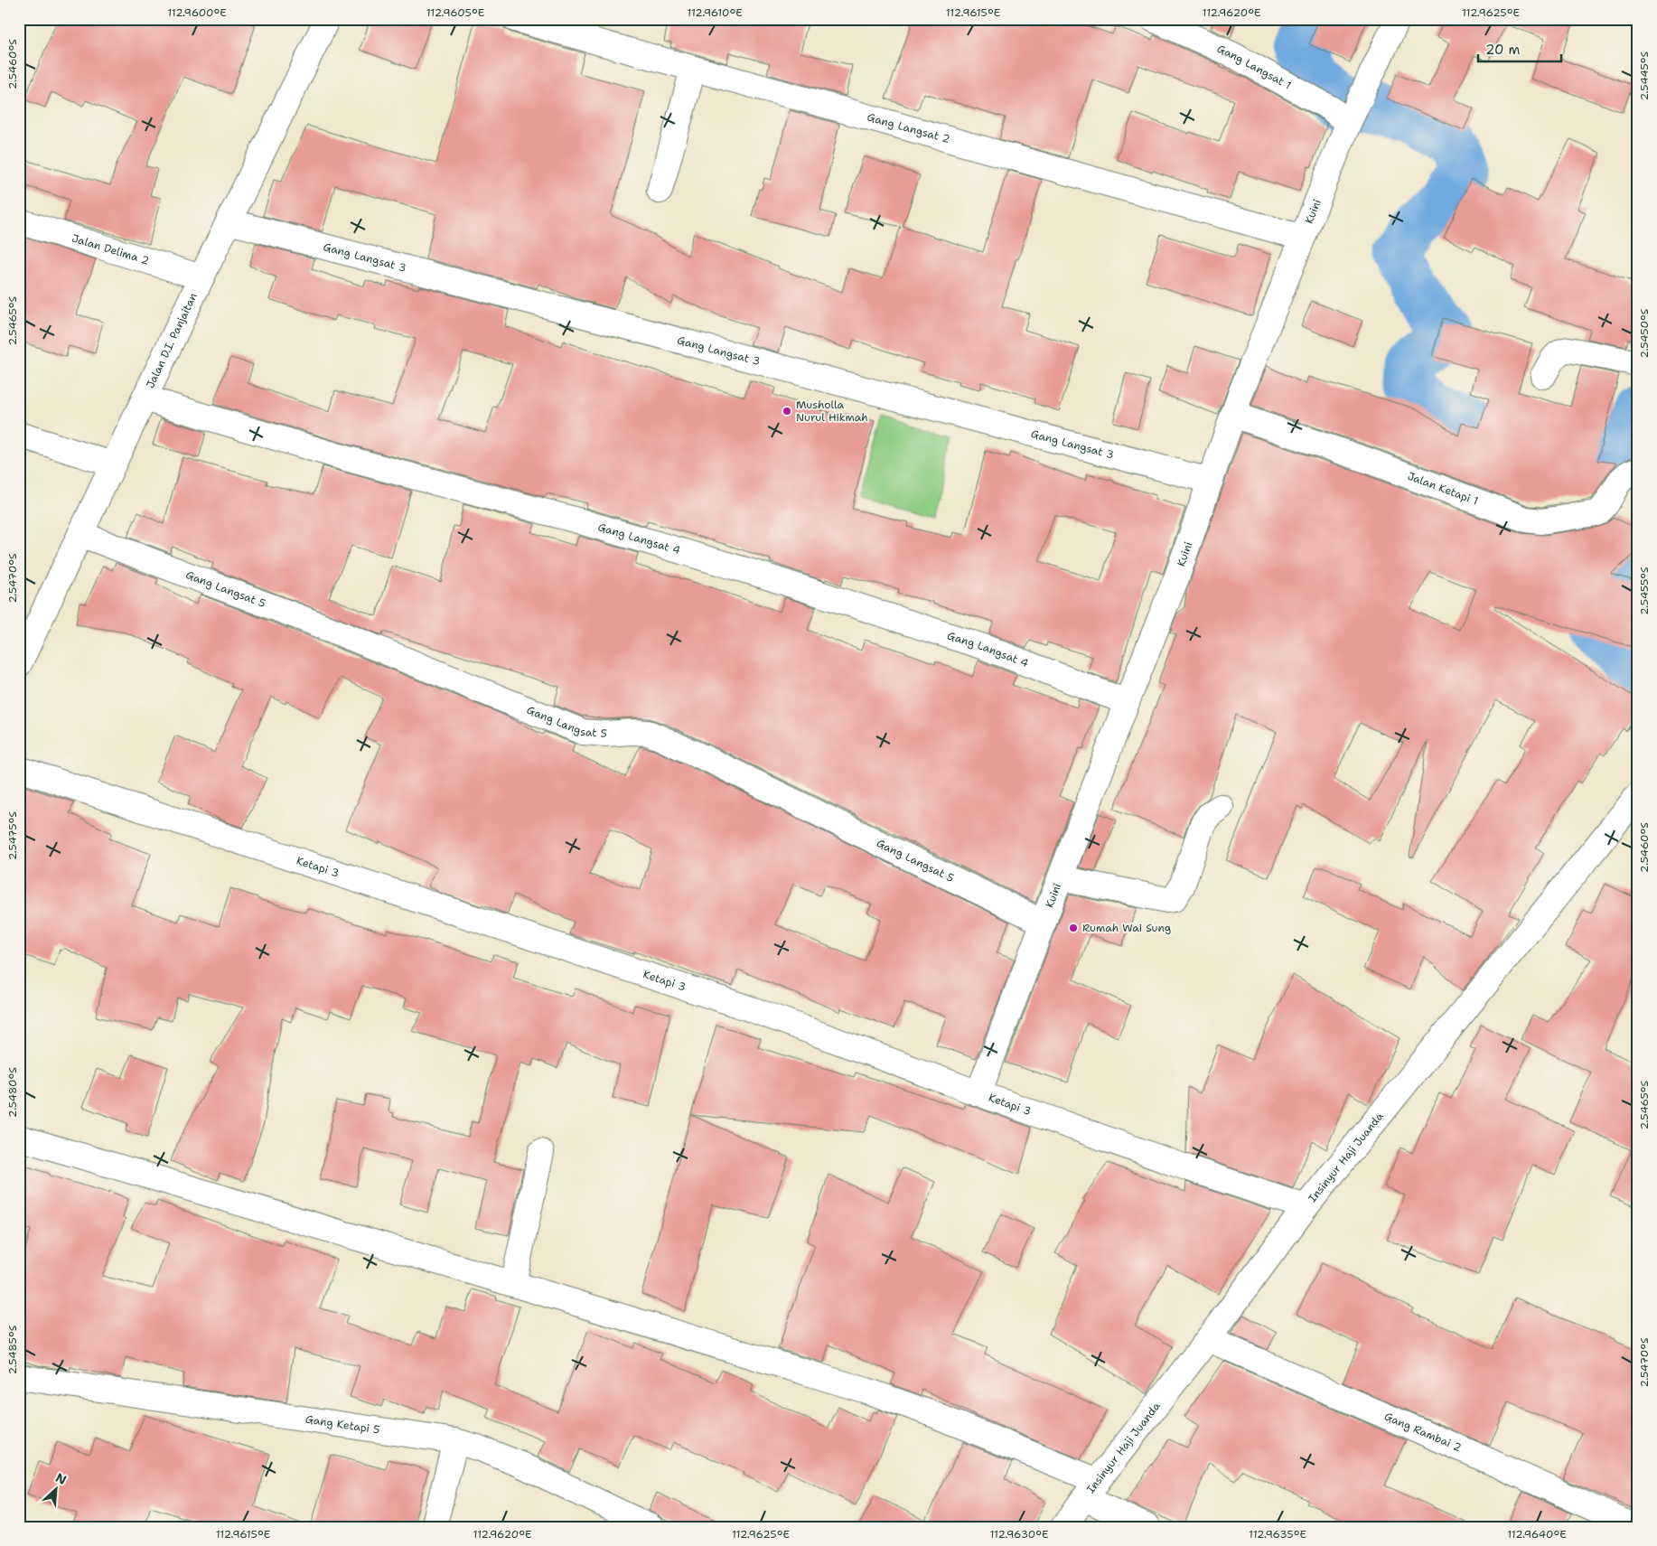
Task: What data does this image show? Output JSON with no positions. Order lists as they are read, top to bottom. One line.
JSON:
{"streets":{"street":["Gang Langsat 1","Gang Langsat 2","Kuini","Jalan Delima 2","Gang Langsat 3","Jalan D.I. Panjaitan","Jalan Ketapi 1","Gang Langsat 4","Gang Langsat 5","Ketapi 3","Insinyur Haji Juanda","Gang Ketapi 5","Gang Rambai 2"]},"crossings":[["Gang Langsat 1","Kuini"],["Gang Langsat 2","Kuini"],["Kuini","Gang Langsat 3"],["Kuini","Jalan Ketapi 1"],["Kuini","Gang Langsat 4"],["Kuini","Gang Langsat 5"],["Kuini","Ketapi 3"],["Jalan Delima 2","Jalan D.I. Panjaitan"],["Gang Langsat 3","Jalan D.I. Panjaitan"],["Jalan D.I. Panjaitan","Gang Langsat 4"],["Jalan D.I. Panjaitan","Gang Langsat 5"],["Ketapi 3","Insinyur Haji Juanda"],["Insinyur Haji Juanda","Gang Rambai 2"]],"places":["Musholla Nurul Hikmah","Rumah Wai Sung"],"scale_bar":"20 m","north":"top right","coordinates":["112.9600°E","112.9605°E","112.9610°E","112.9615°E","112.9620°E","112.9625°E","2.5460°S","2.5445°S","2.5465°S","2.5450°S","2.5470°S","2.5455°S","2.5475°S","2.5480°S","2.5485°S","112.9630°E","112.9635°E","112.9640°E"]}
